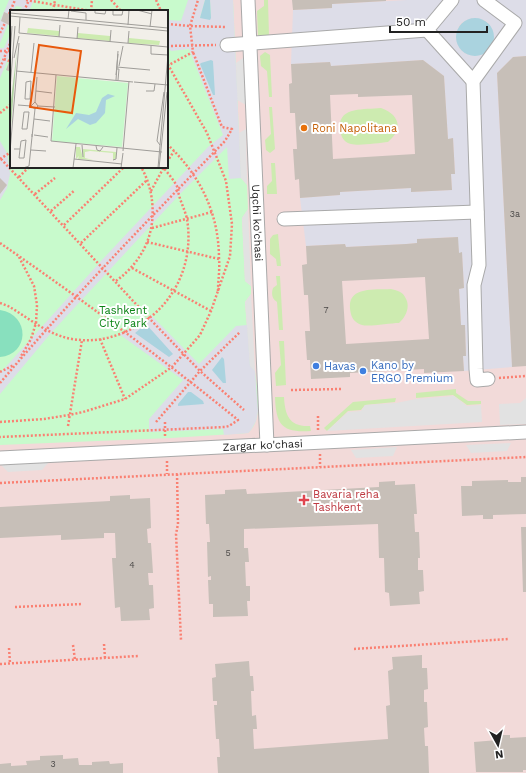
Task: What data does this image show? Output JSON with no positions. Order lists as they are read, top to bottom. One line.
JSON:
{"streets":{"street":["Uqchi ko'chasi","Zargar ko'chasi"]},"crossings":[["Uqchi ko'chasi","Zargar ko'chasi"]],"parks":["Tashkent City Park"],"places":{"other":["Roni Napolitana","Havas","Kano by ERGO Premium"],"health":["Bavaria reha Tashkent"]},"house_numbers":["3a","7","5","4","3"],"scale_bar":"50 m","north":"bottom"}
